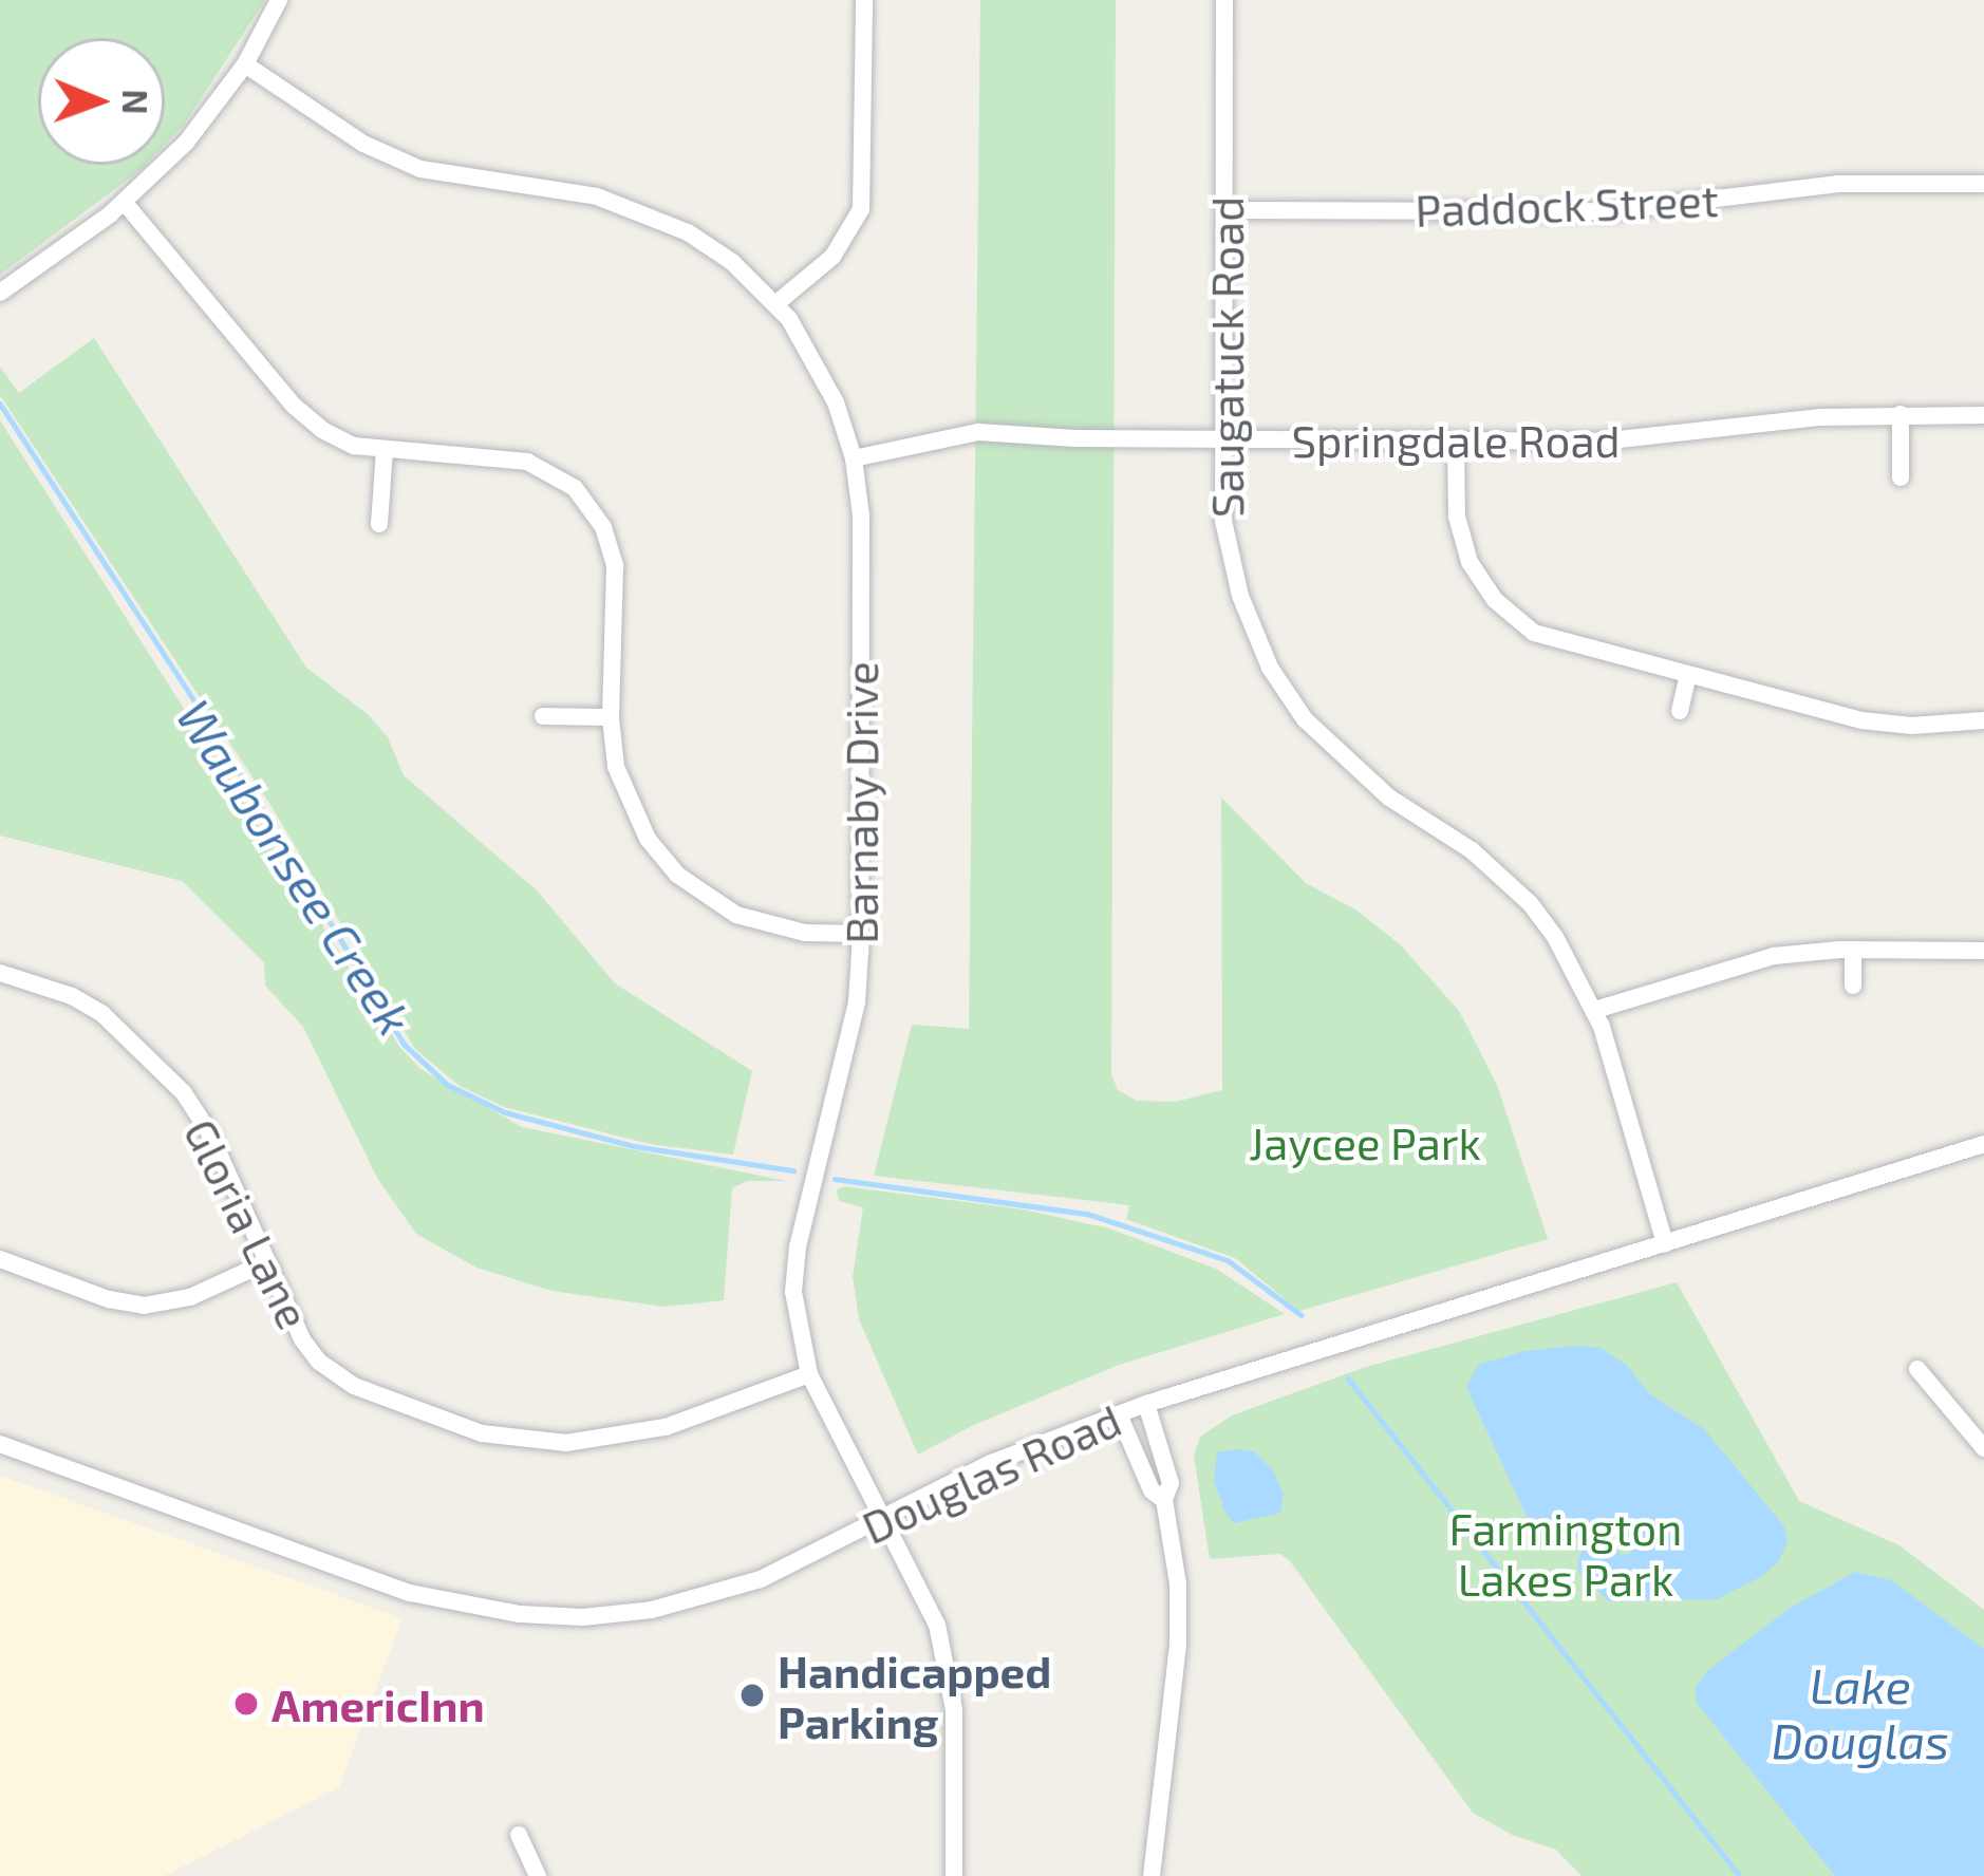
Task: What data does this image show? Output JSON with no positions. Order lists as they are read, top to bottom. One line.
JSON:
{"streets":{"street":["Paddock Street","Saugatuck Road","Springdale Road","Barnaby Drive","Gloria Lane","Douglas Road"]},"crossings":[["Paddock Street","Saugatuck Road"],["Saugatuck Road","Springdale Road"],["Saugatuck Road","Douglas Road"],["Springdale Road","Barnaby Drive"],["Barnaby Drive","Gloria Lane"],["Barnaby Drive","Douglas Road"]],"water":["Waubonsee Creek","Lake Douglas"],"parks":["Jaycee Park","Farmington Lakes Park"],"places":["Handicapped Parking","AmericInn"],"north":"right"}
